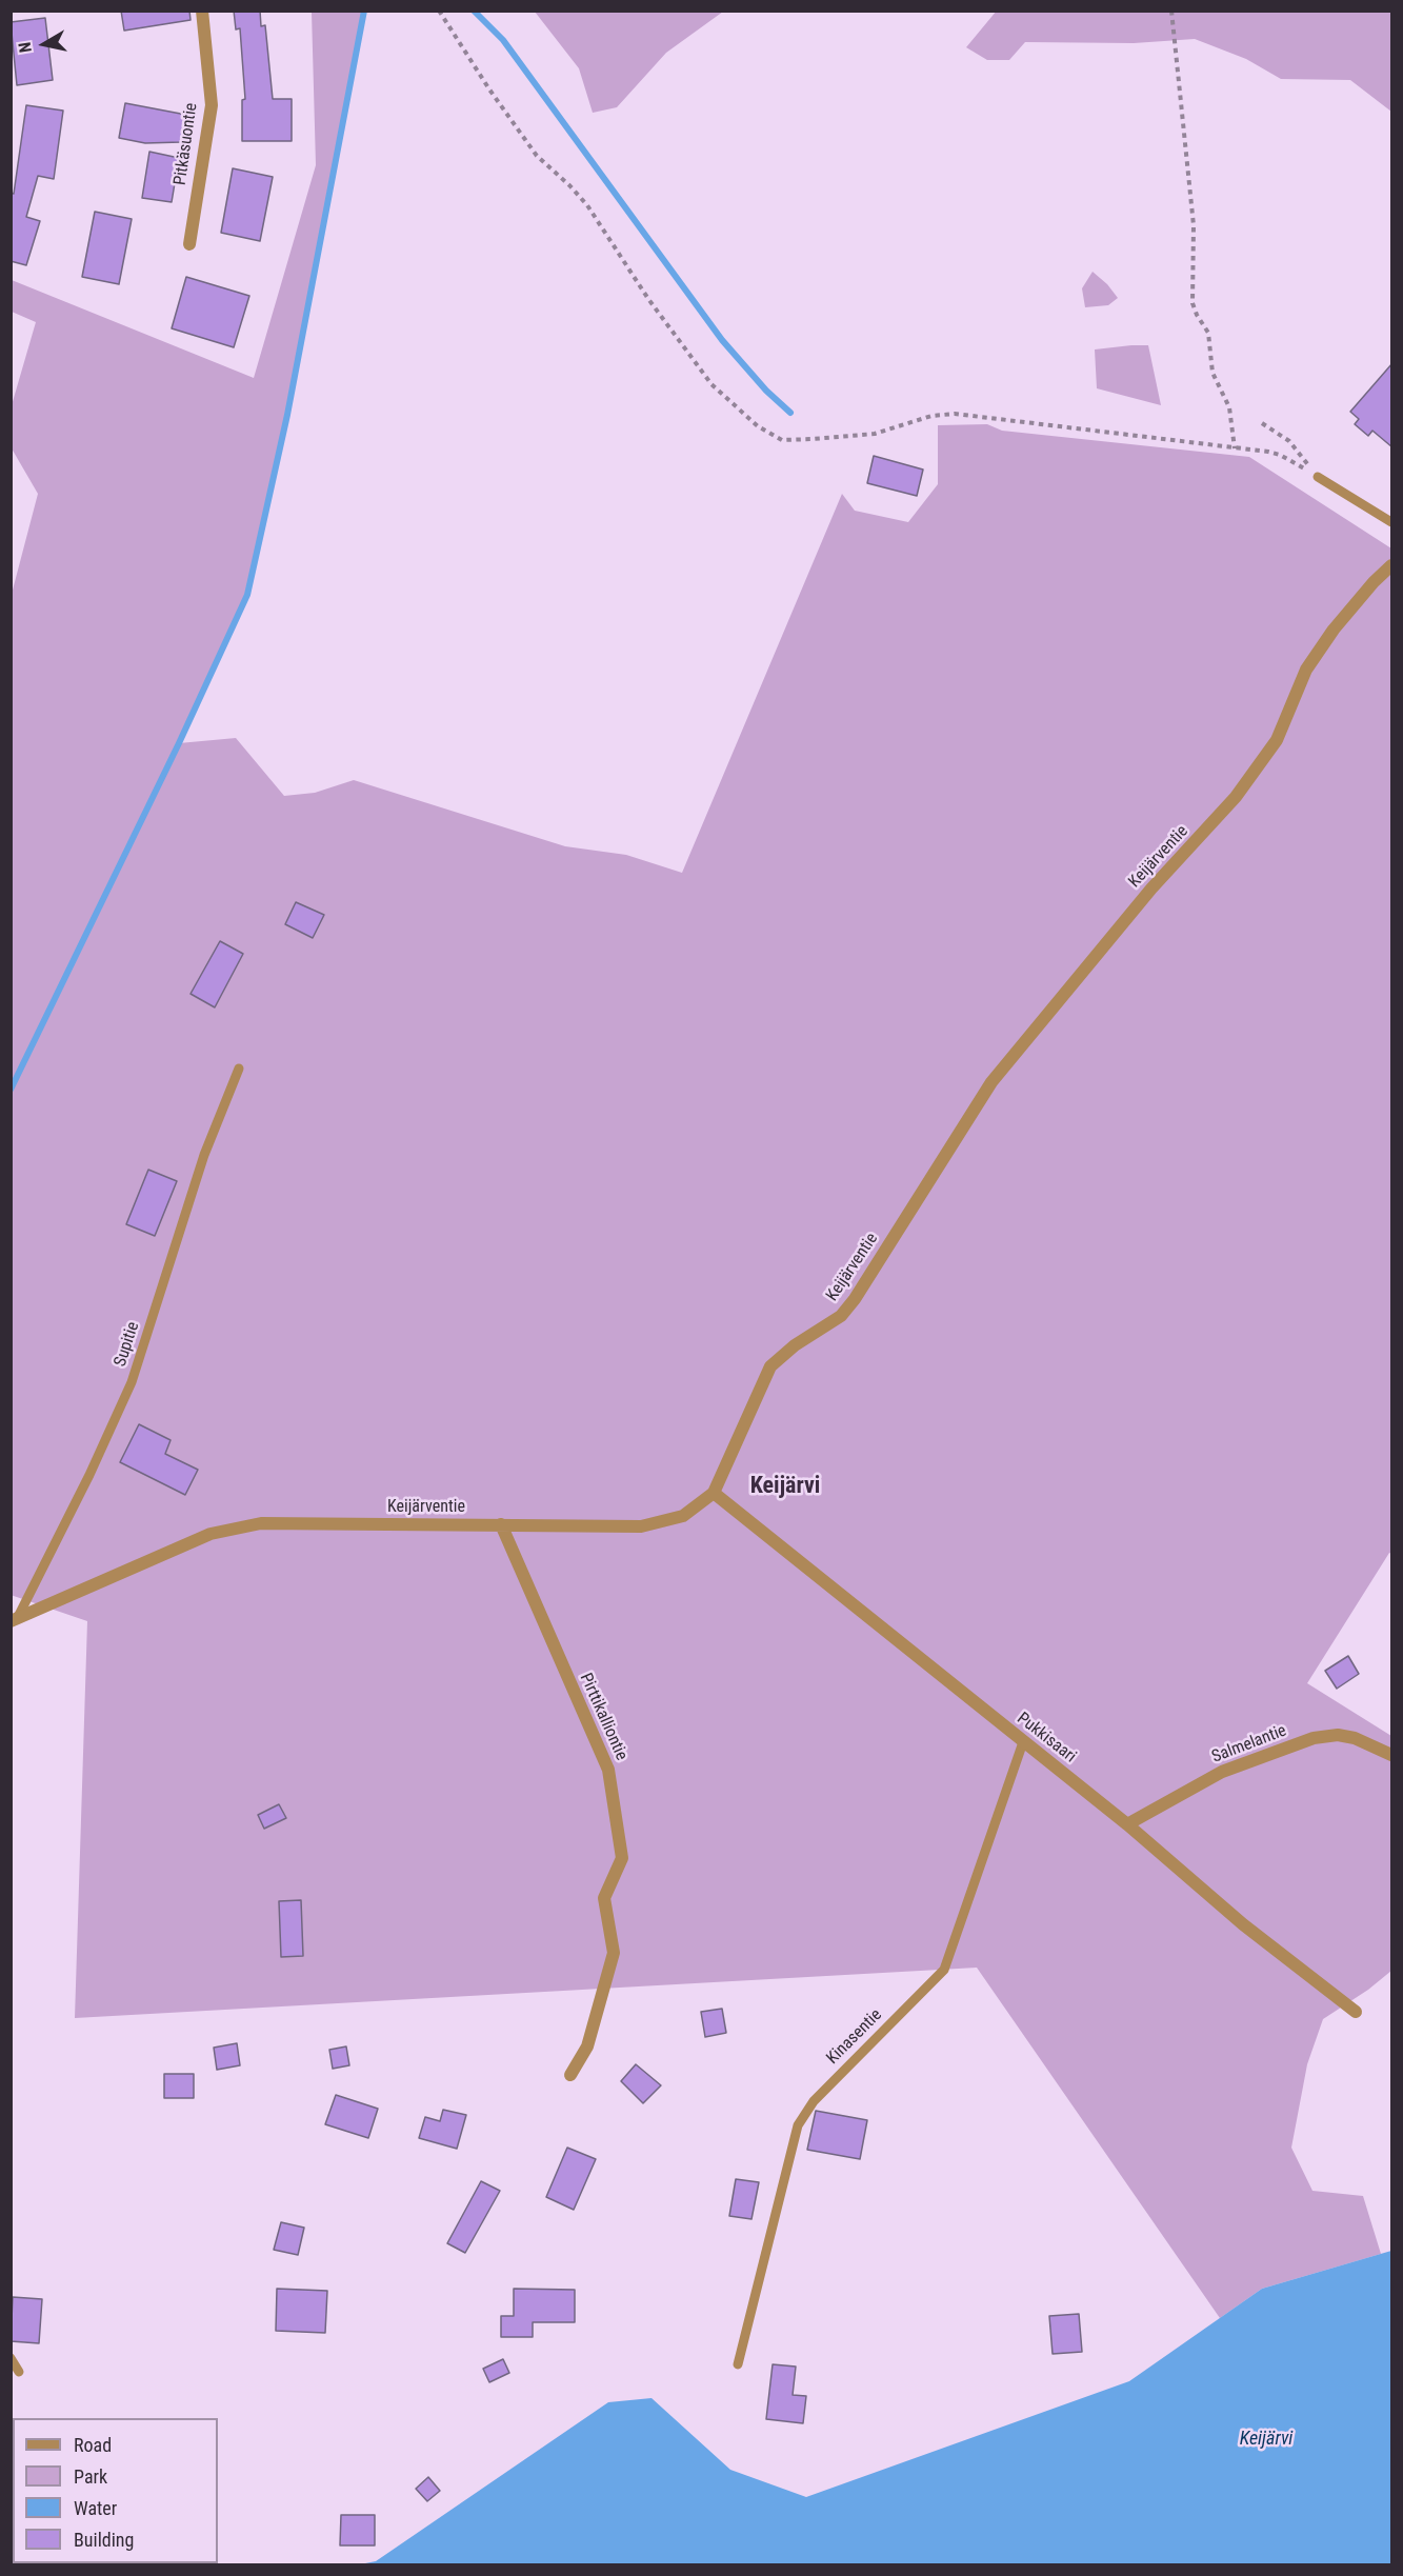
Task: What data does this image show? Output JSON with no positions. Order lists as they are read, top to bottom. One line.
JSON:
{"streets":{"street":["Pitkäsuontie","Keijärventie","Pirttikalliontie","Pukkisaari","Salmelantie"],"lane":["Supitie","Kinasentie"]},"crossings":[["Keijärventie","Supitie"],["Keijärventie","Pirttikalliontie"],["Keijärventie","Pukkisaari"],["Pukkisaari","Salmelantie"],["Pukkisaari","Kinasentie"]],"districts":["Keijärvi"],"water":["Keijärvi"],"legend":["Road","Park","Water","Building"],"north":"left"}
